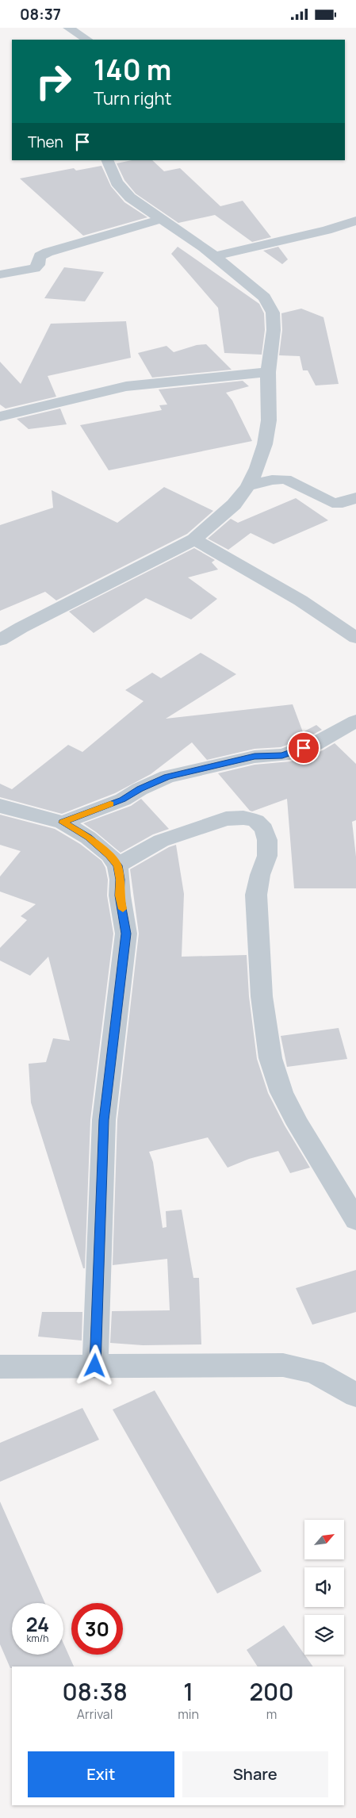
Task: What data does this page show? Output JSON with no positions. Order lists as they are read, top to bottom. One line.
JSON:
{"north":"top right","page":{"status":"08:37","turn":["140 m","Turn right"],"then":"Then","speed":"24 km/h","limit":"30","eta":["08:38","Arrival","1","min","200","m"],"buttons":["Exit","Share"]}}
